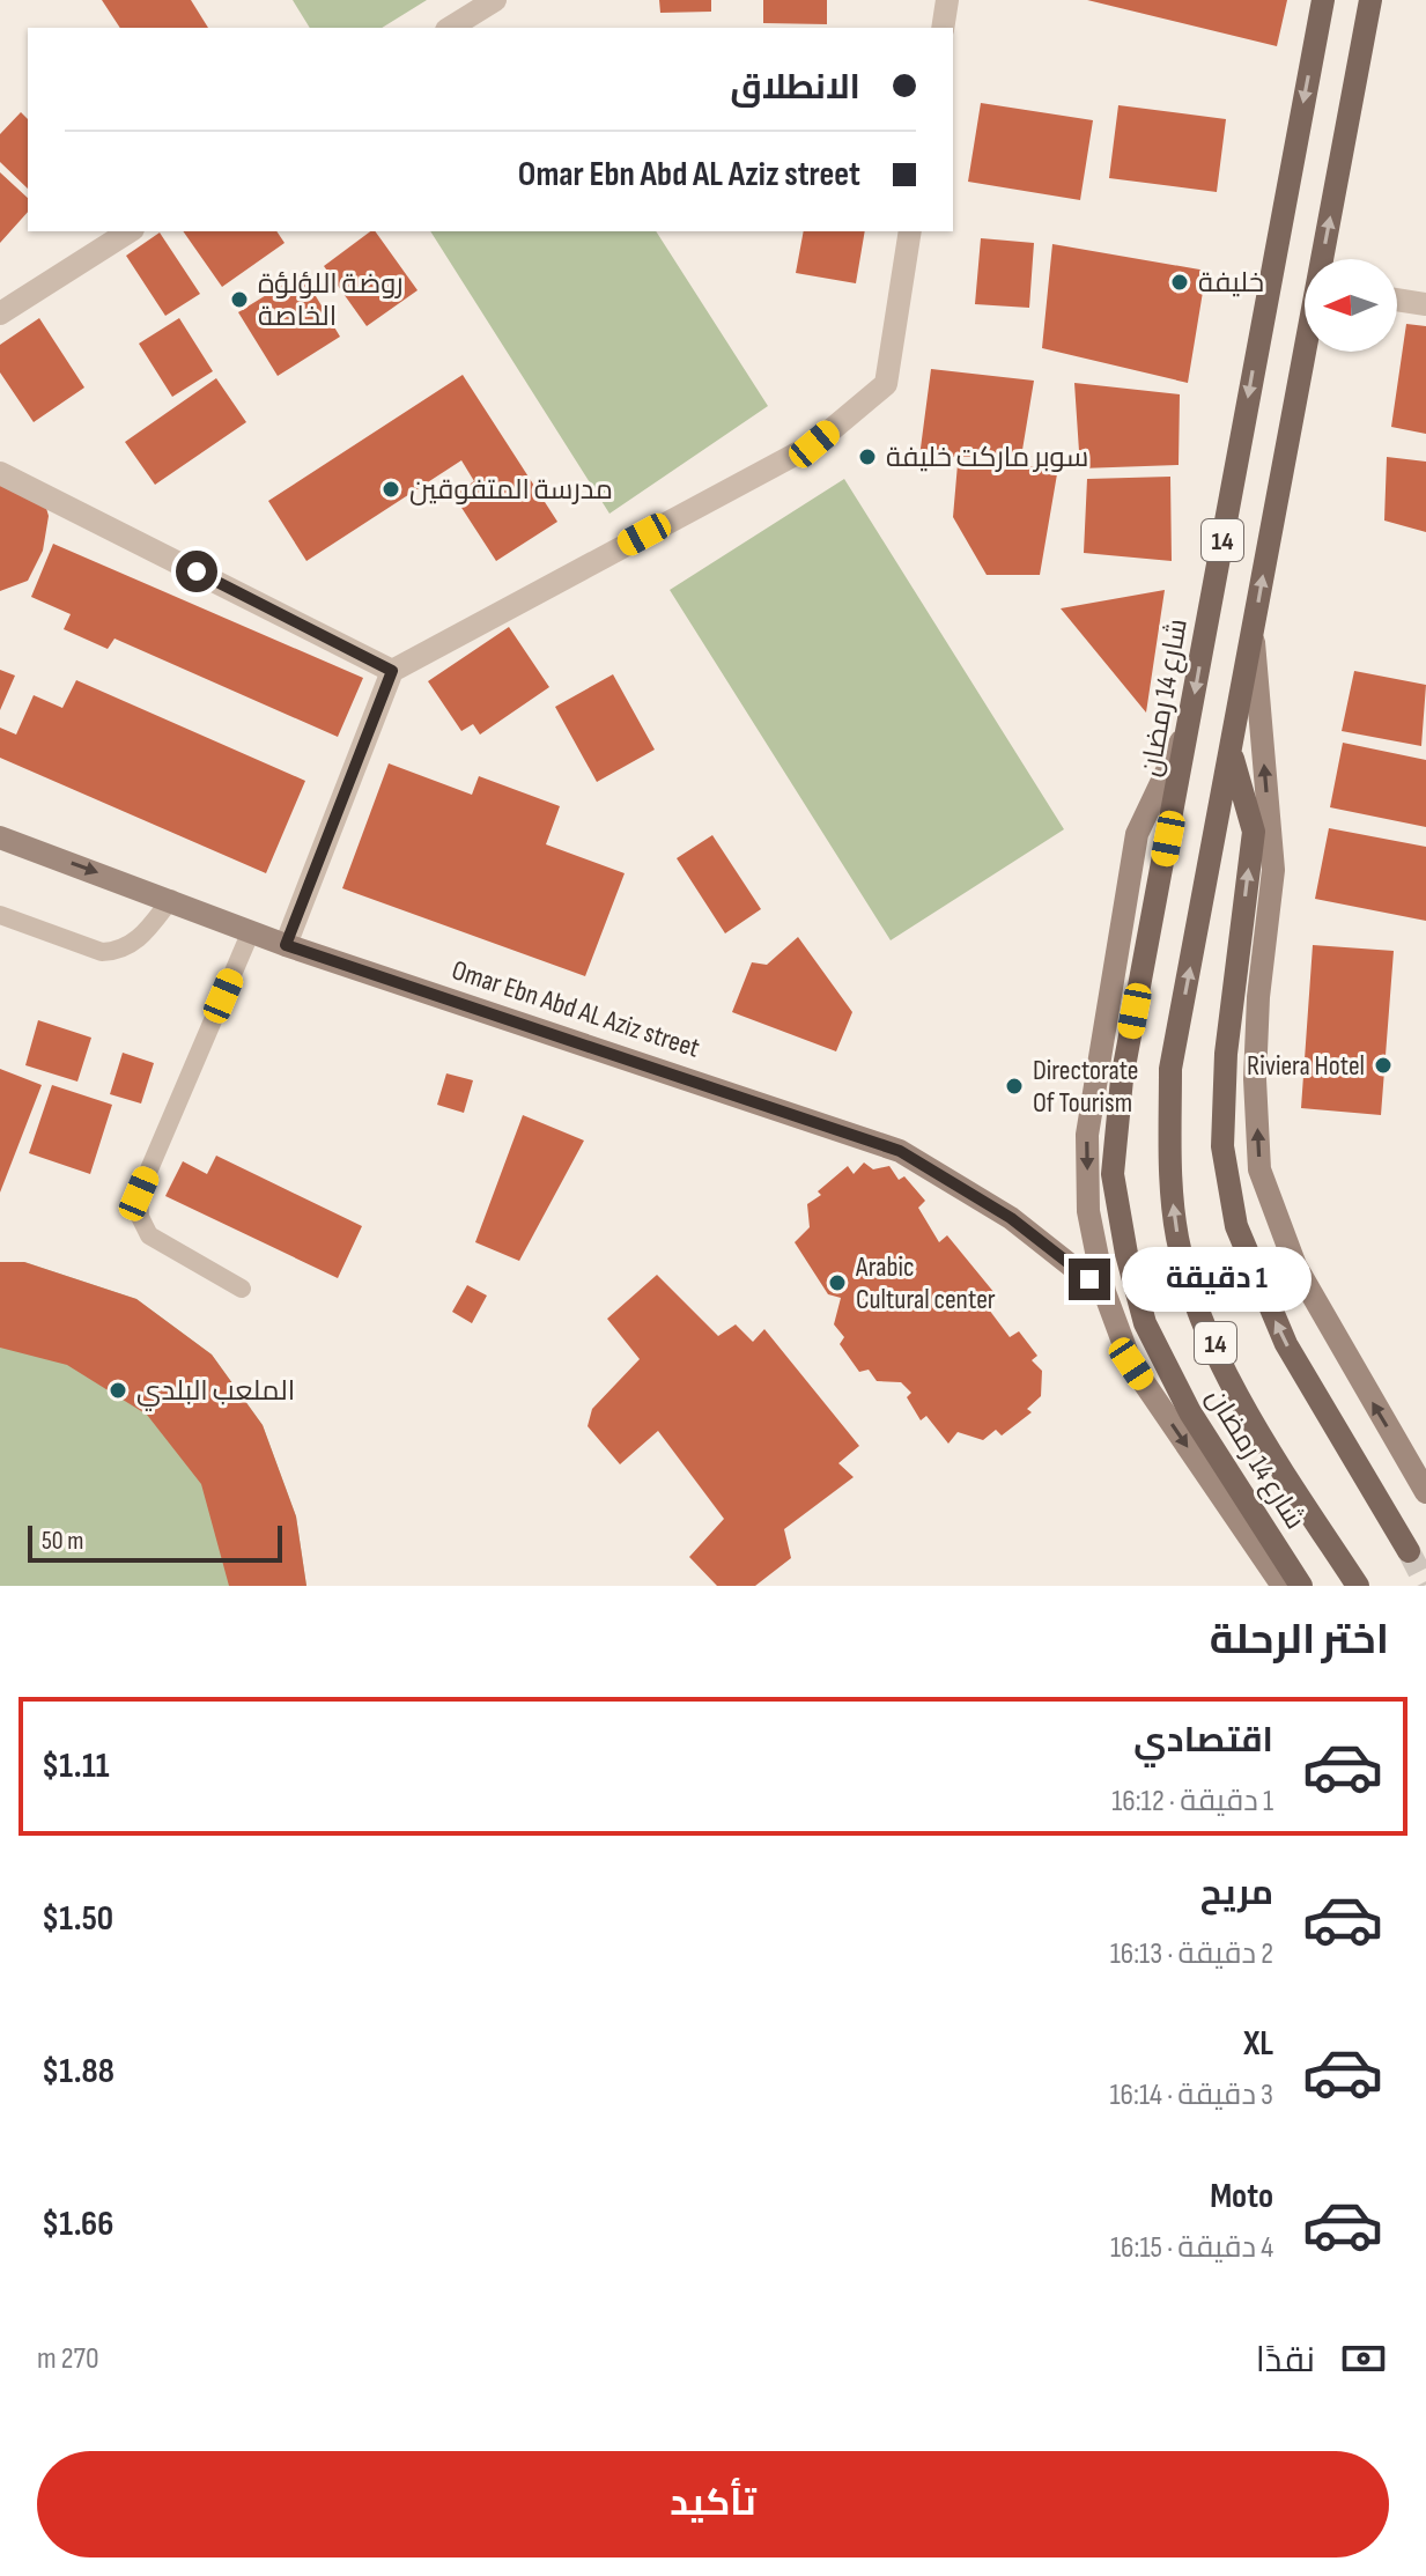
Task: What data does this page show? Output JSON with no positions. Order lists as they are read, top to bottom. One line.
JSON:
{"streets":{"main road":["14","شارع 14 رمضان","Omar Ebn Abd AL Aziz street"]},"places":["خليفة","روضة اللؤلؤة الخاصة","سوبر ماركت خليفة","مدرسة المتفوقين","Riviera Hotel","Directorate Of Tourism","Arabic Cultural center","الملعب البلدي"],"scale_bar":"50 m","north":"left","page":{"banner":["الانطلاق","Omar Ebn Abd AL Aziz street"],"bubble":"1 دقيقة","scale":"50 m","heading":"اختر الرحلة","list":[{"name":"اقتصادي","note":"1 دقيقة · 16:12","value":"$1.11"},{"name":"مريح","note":"2 دقيقة · 16:13","value":"$1.50"},{"name":"XL","note":"3 دقيقة · 16:14","value":"$1.88"},{"name":"Moto","note":"4 دقيقة · 16:15","value":"$1.66"}],"pay":["نقدًا","270 m"],"buttons":"تأكيد"}}
